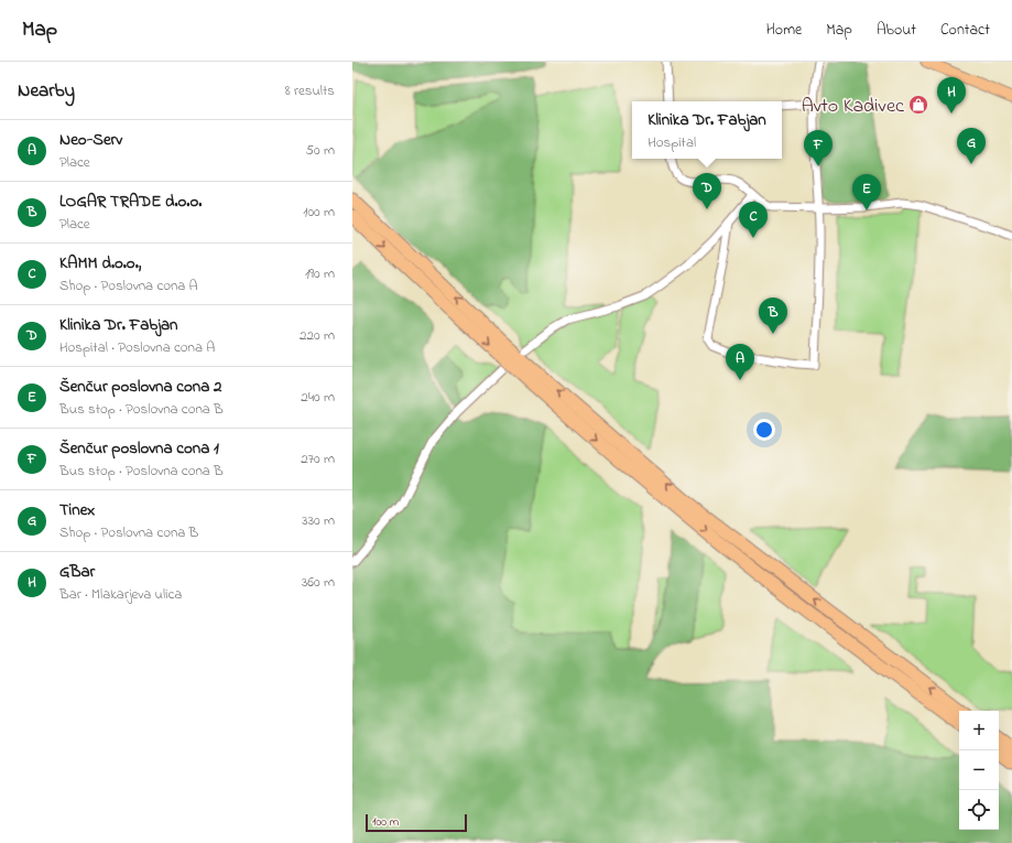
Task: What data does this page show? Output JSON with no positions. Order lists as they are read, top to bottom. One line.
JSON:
{"places":{"shop":["Avto Kadivec"]},"scale_bar":"100 m","page":{"header":"Map","nav":["Home","Map","About","Contact"],"heading":["Nearby","8 results"],"pins":["H","G","F","D","E","C","B","A"],"popup":["Klinika Dr. Fabjan","Hospital"],"list":[{"mark":"A","name":"Neo-Serv","note":"Place","value":"50 m"},{"mark":"B","name":"LOGAR TRADE d.o.o.","note":"Place","value":"100 m"},{"mark":"C","name":"KAMM d.o.o.,","note":"Shop · Poslovna cona A","value":"190 m"},{"mark":"D","name":"Klinika Dr. Fabjan","note":"Hospital · Poslovna cona A","value":"220 m"},{"mark":"E","name":"Šenčur poslovna cona 2","note":"Bus stop · Poslovna cona B","value":"240 m"},{"mark":"F","name":"Šenčur poslovna cona 1","note":"Bus stop · Poslovna cona B","value":"270 m"},{"mark":"G","name":"Tinex","note":"Shop · Poslovna cona B","value":"330 m"},{"mark":"H","name":"GBar","note":"Bar · Mlakarjeva ulica","value":"360 m"}],"map_buttons":["+","−"],"scale":"100 m"}}
